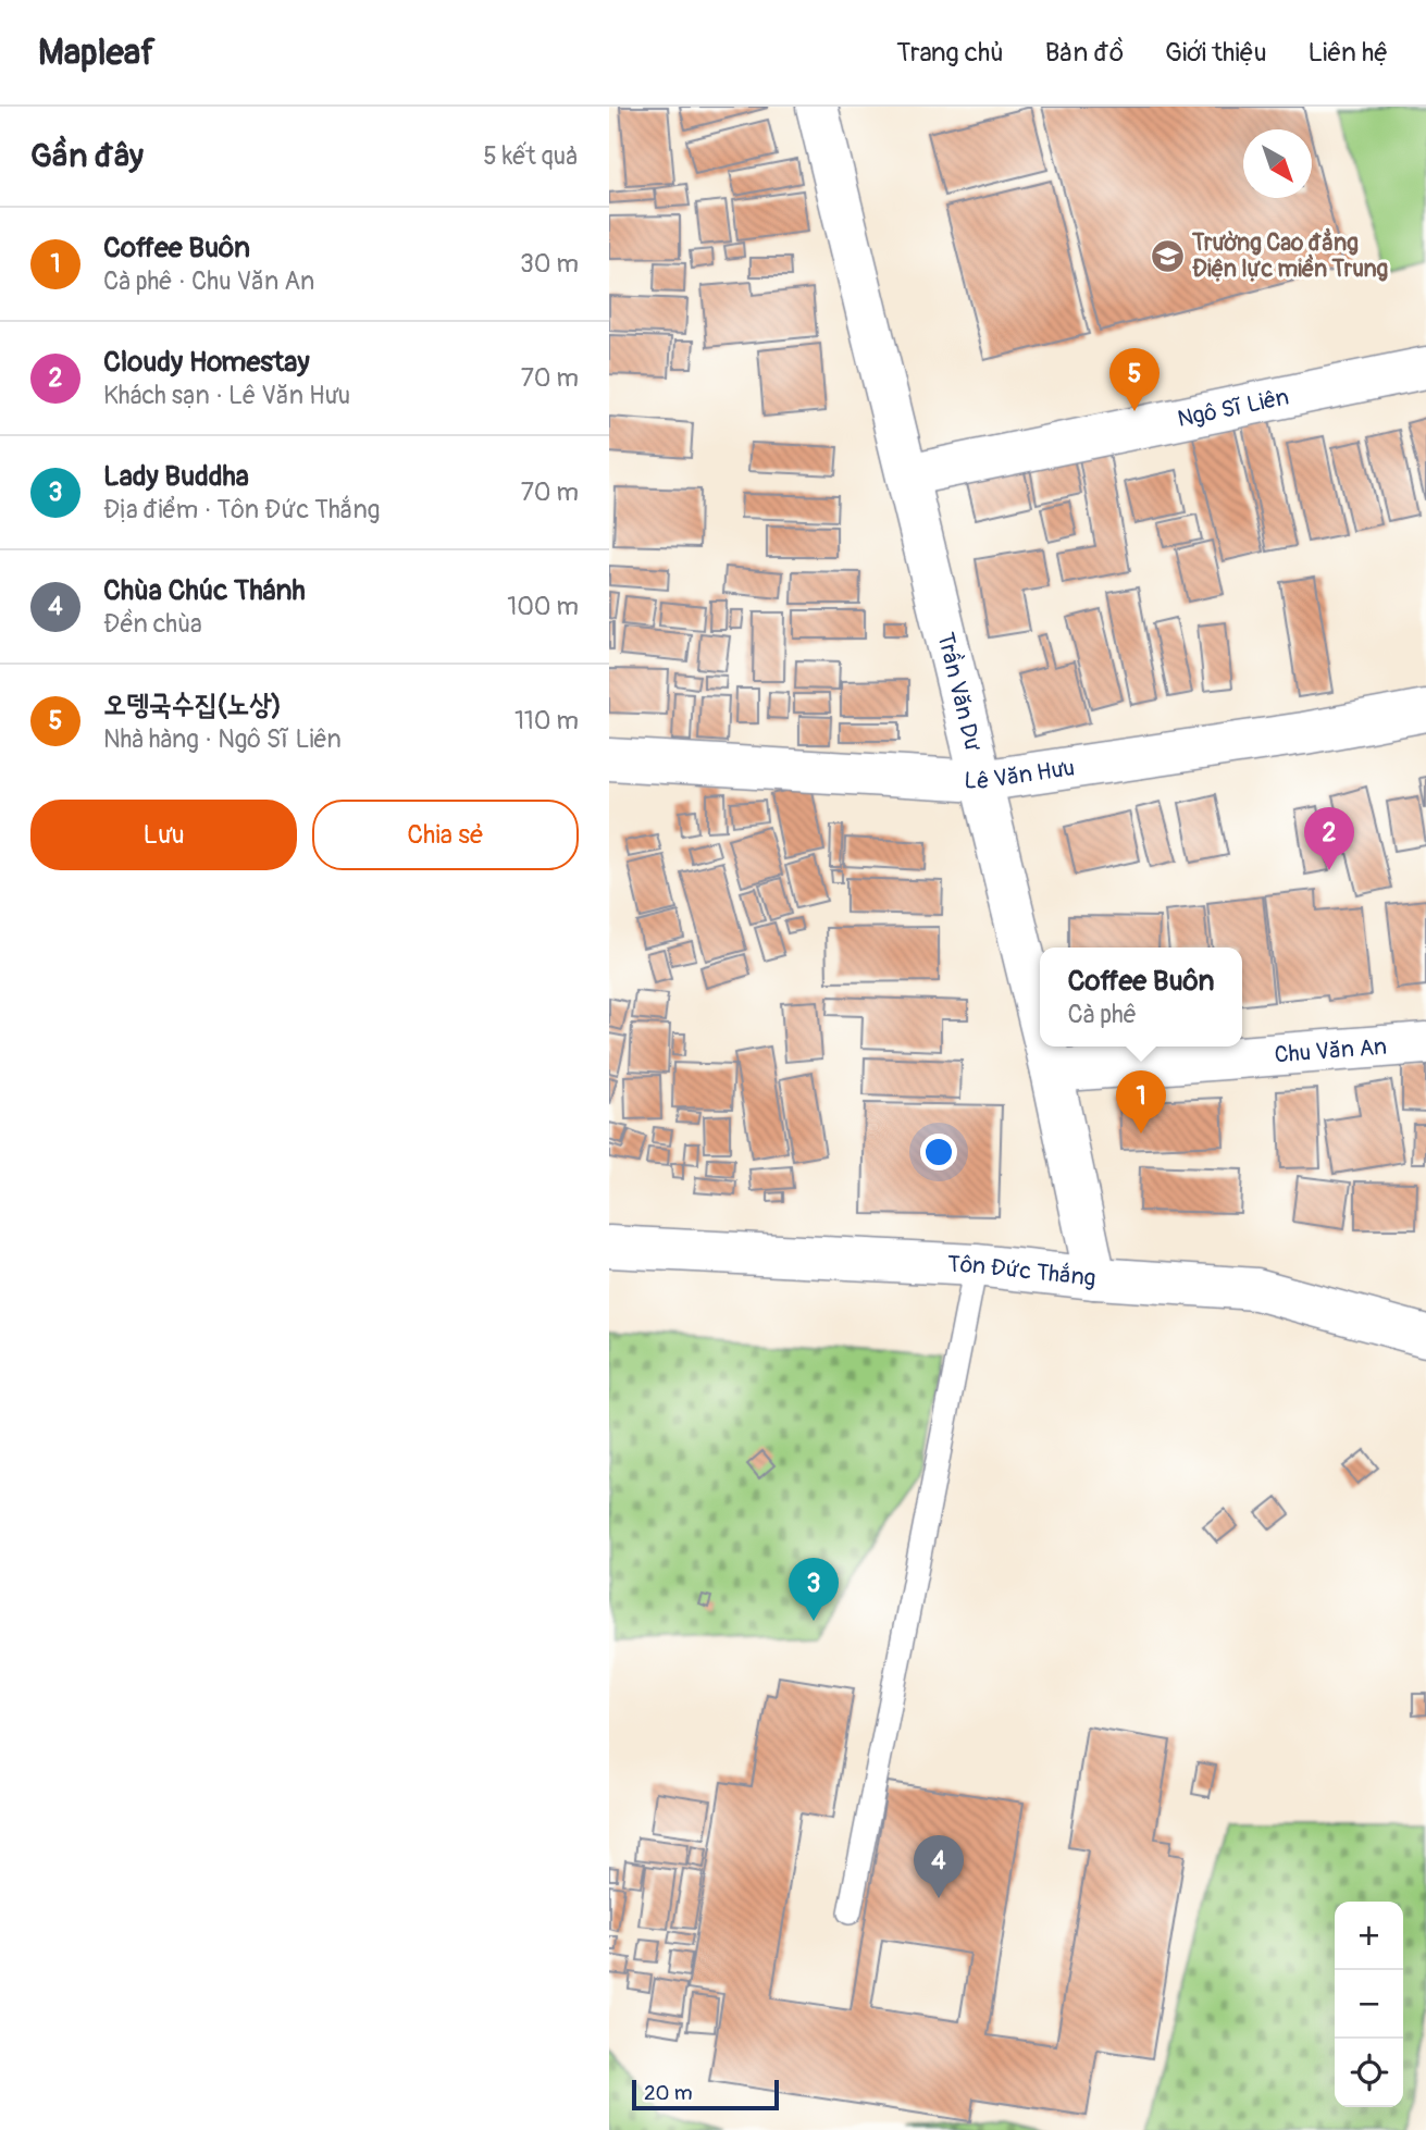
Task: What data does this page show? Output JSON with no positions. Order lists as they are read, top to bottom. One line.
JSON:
{"streets":{"street":["Ngô Sĩ Liên","Trần Văn Dư","Lê Văn Hưu","Chu Văn An","Tôn Đức Thắng"]},"crossings":[["Ngô Sĩ Liên","Trần Văn Dư"],["Trần Văn Dư","Lê Văn Hưu"],["Trần Văn Dư","Chu Văn An"],["Trần Văn Dư","Tôn Đức Thắng"]],"places":{"school or university":["Trường Cao đẳng Điện lực miền Trung"]},"scale_bar":"20 m","north":"bottom right","page":{"header":"Mapleaf","nav":["Trang chủ","Bản đồ","Giới thiệu","Liên hệ"],"heading":["Gần đây","5 kết quả"],"list":[{"mark":"1","name":"Coffee Buôn","note":"Cà phê · Chu Văn An","value":"30 m"},{"mark":"2","name":"Cloudy Homestay","note":"Khách sạn · Lê Văn Hưu","value":"70 m"},{"mark":"3","name":"Lady Buddha","note":"Địa điểm · Tôn Đức Thắng","value":"70 m"},{"mark":"4","name":"Chùa Chúc Thánh","note":"Đền chùa","value":"100 m"},{"mark":"5","name":"오뎅국수집(노상)","note":"Nhà hàng · Ngô Sĩ Liên","value":"110 m"}],"pins":["5","2","1","3","4"],"buttons":["Lưu","Chia sẻ"],"popup":["Coffee Buôn","Cà phê"],"map_buttons":["+","−"],"scale":"20 m"}}
